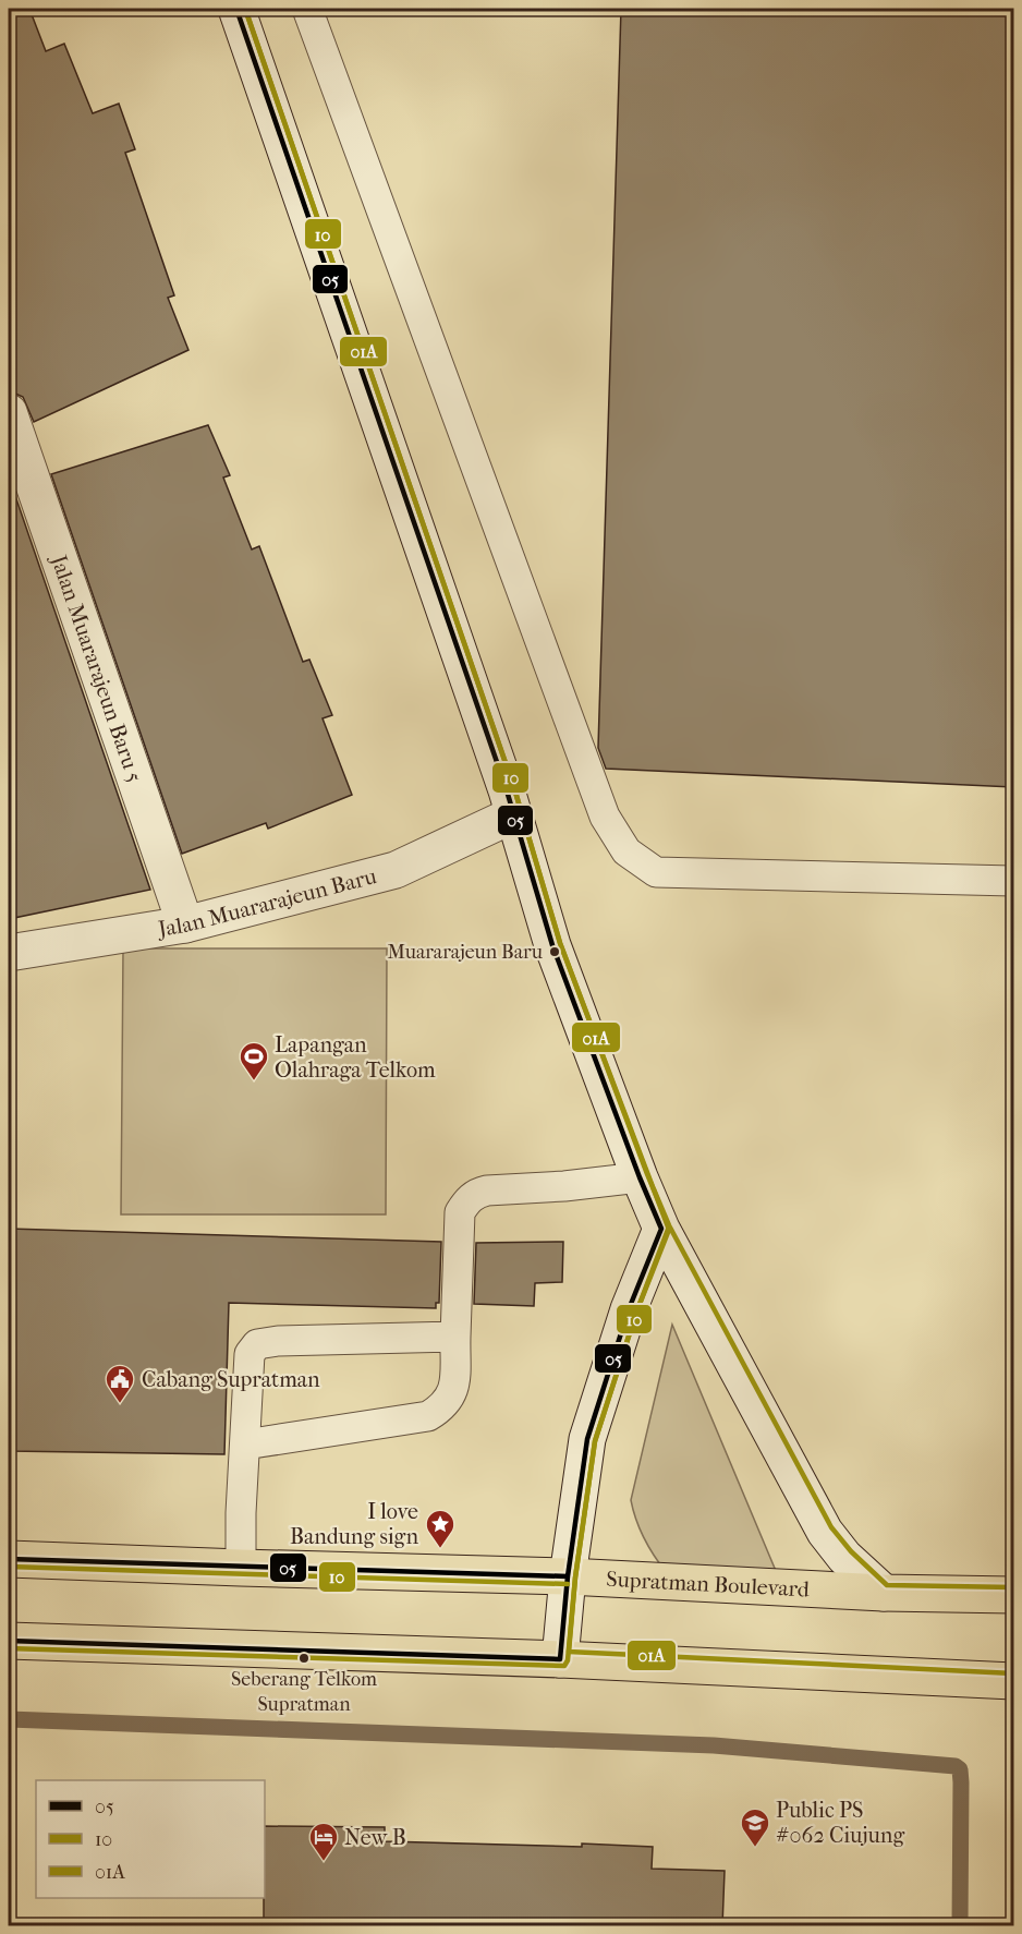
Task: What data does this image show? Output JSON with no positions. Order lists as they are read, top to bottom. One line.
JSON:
{"streets":{"main road":["Jalan Muararajeun Baru 5","Jalan Muararajeun Baru","Supratman Boulevard"]},"crossings":[["Jalan Muararajeun Baru 5","Jalan Muararajeun Baru"]],"places":{"other":["Muararajeun Baru","Seberang Telkom Supratman"],"sports":["Lapangan Olahraga Telkom"],"public building":["Cabang Supratman"],"place":["I love Bandung sign"],"school or university":["Public PS #062 Ciujung"],"hotel":["New B"]},"lines":["transit line 05","transit line 10","transit line 01A"],"legend":["05","10","01A"]}
